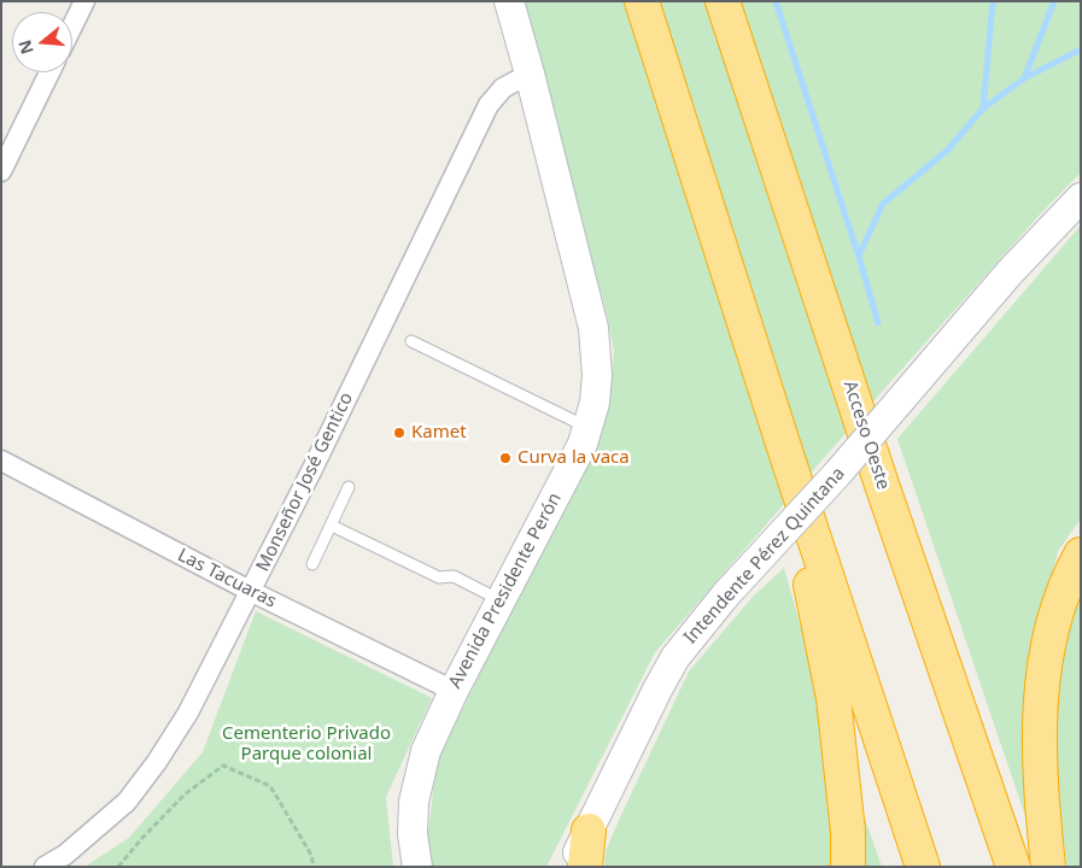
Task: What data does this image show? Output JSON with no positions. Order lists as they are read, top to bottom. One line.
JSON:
{"streets":{"highway":["Acceso Oeste"],"street":["Monseñor José Gentico","Intendente Pérez Quintana","Las Tacuaras","Avenida Presidente Perón"]},"crossings":[["Monseñor José Gentico","Las Tacuaras"],["Monseñor José Gentico","Avenida Presidente Perón"],["Las Tacuaras","Avenida Presidente Perón"]],"parks":["Cementerio Privado Parque colonial"],"places":["Kamet","Curva la vaca"],"north":"left"}
